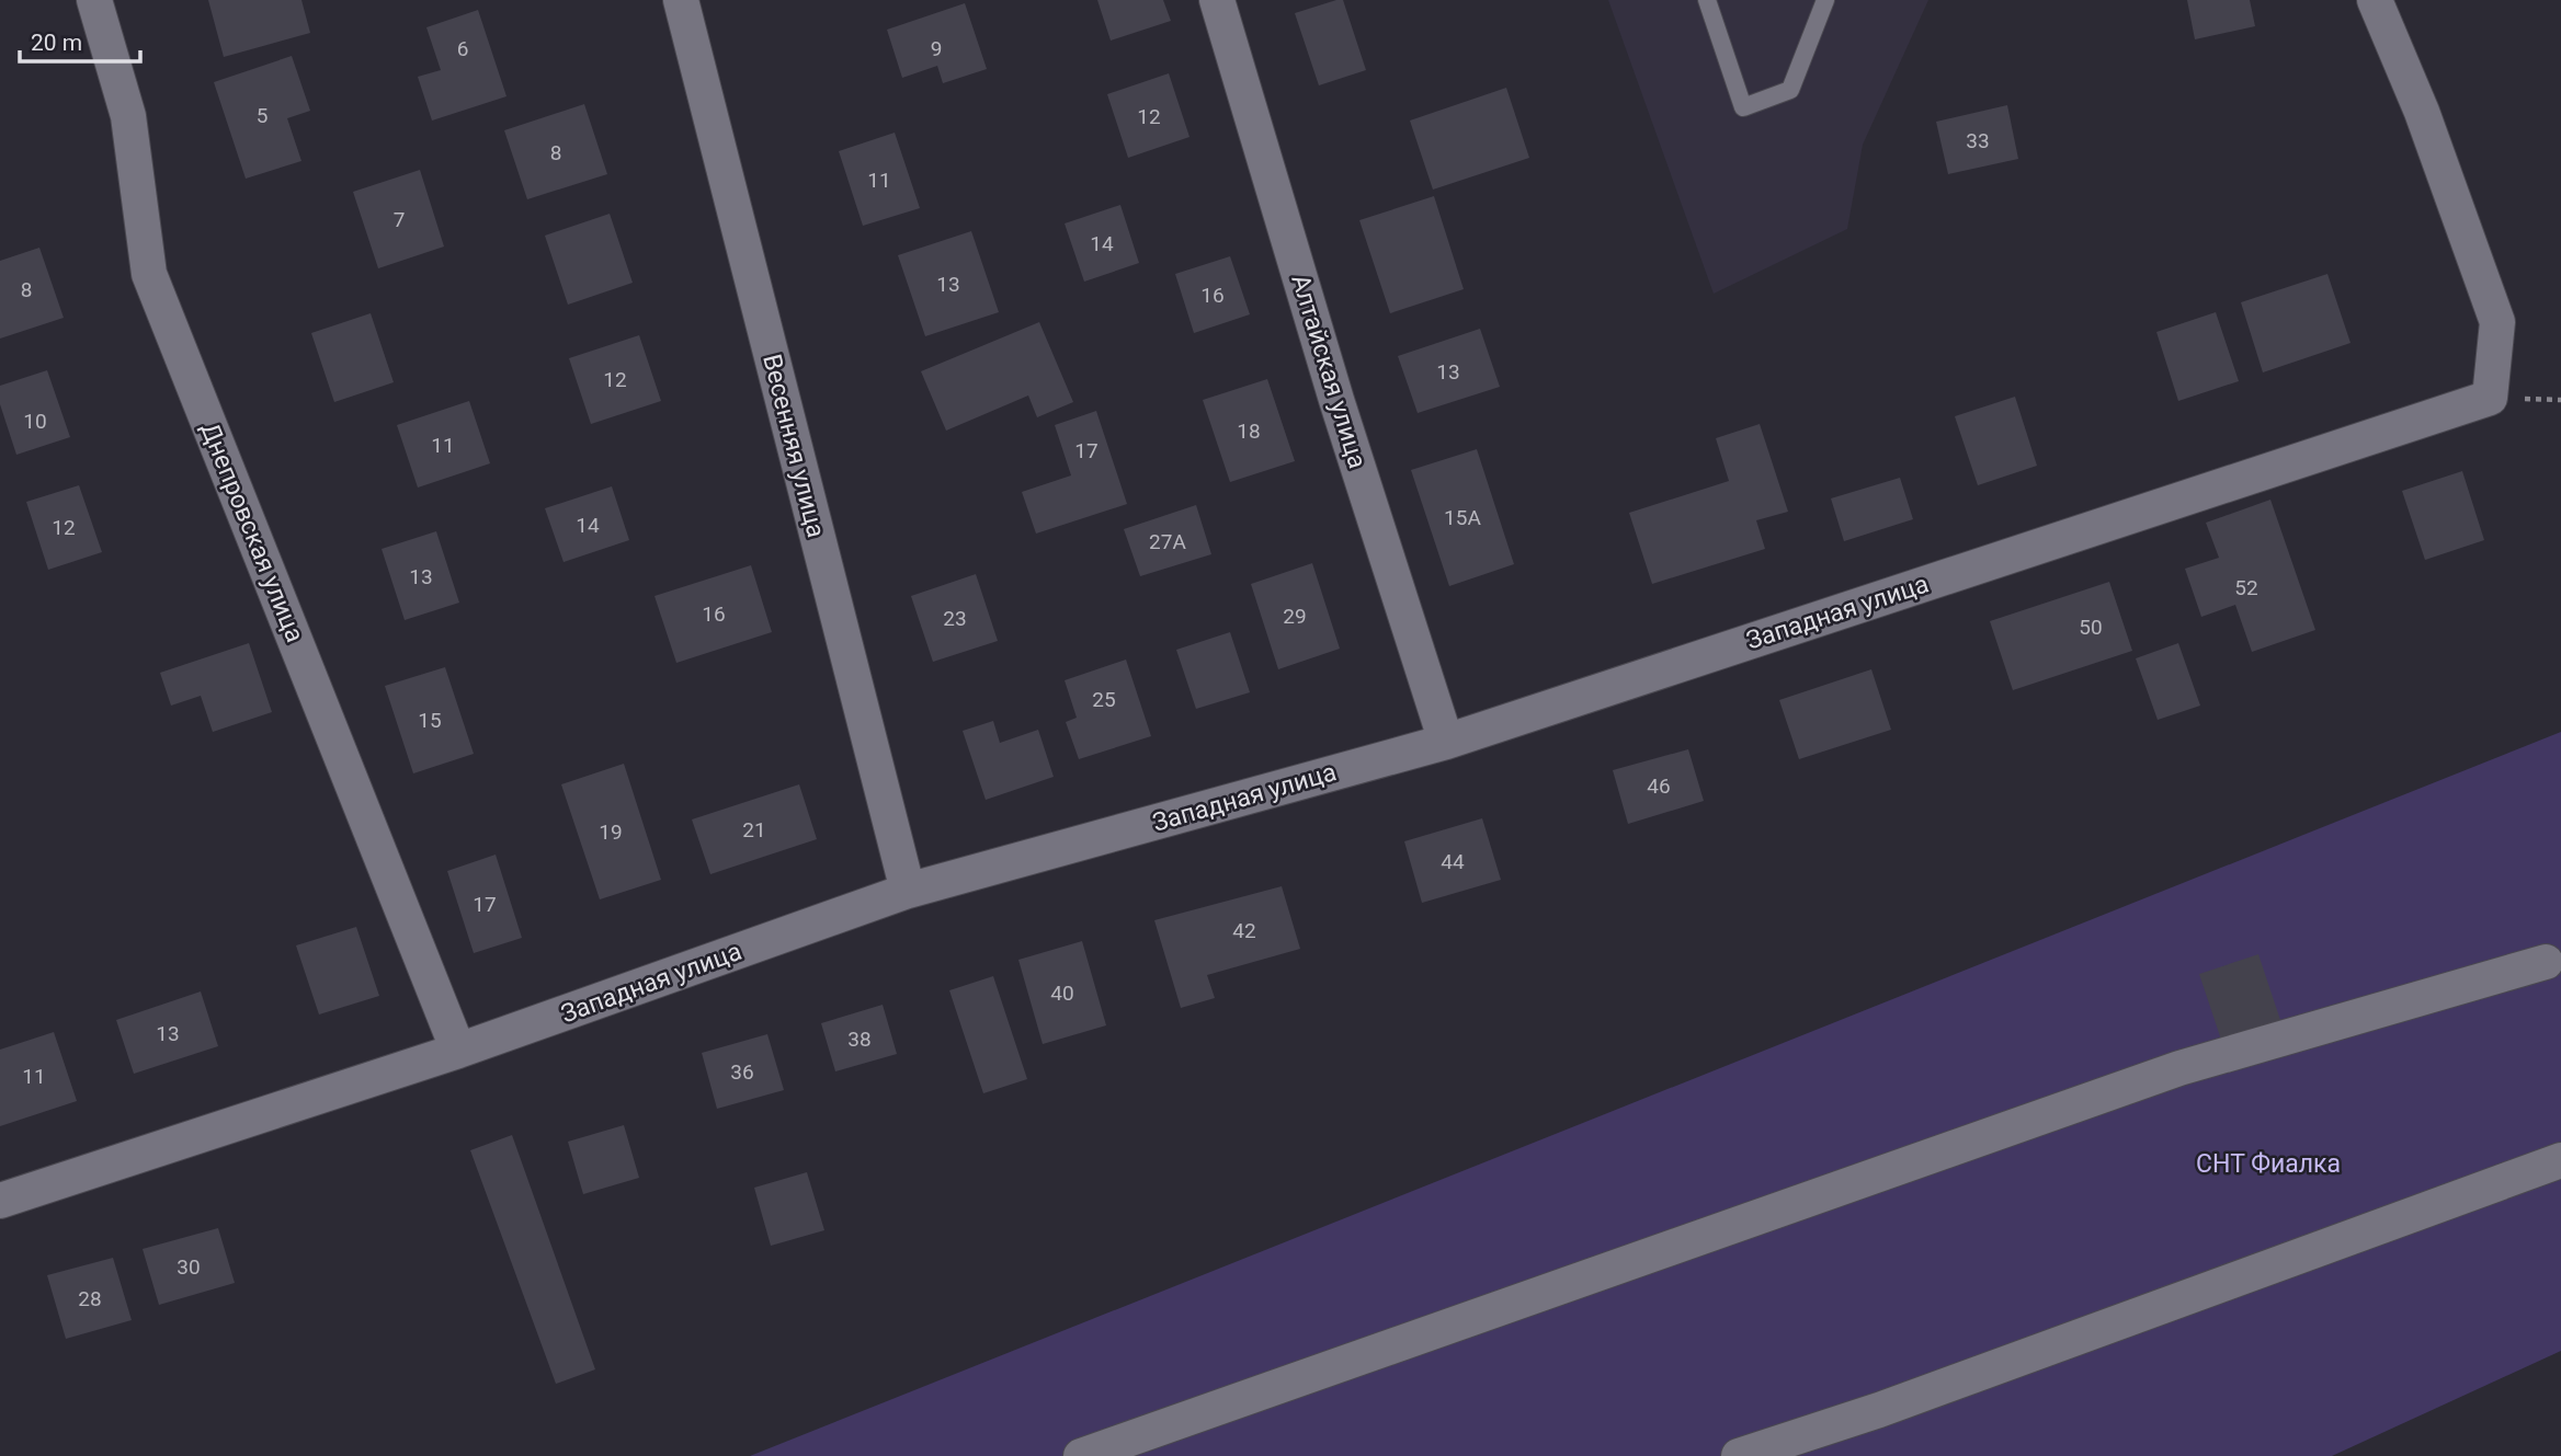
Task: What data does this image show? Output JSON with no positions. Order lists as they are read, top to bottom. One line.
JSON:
{"streets":{"street":["Алтайская улица","Весенняя улица","Днепровская улица","Западная улица"]},"crossings":[["Алтайская улица","Западная улица"],["Весенняя улица","Западная улица"],["Днепровская улица","Западная улица"]],"parks":["СНТ Фиалка"],"house_numbers":["6","9","5","12","33","8","11","7","14","13","8","16","13","12","10","18","11","17","15А","14","12","27А","13","52","16","29","23","50","25","15","46","21","19","44","17","42","40","13","38","36","11","30","28"],"scale_bar":"20 m"}
